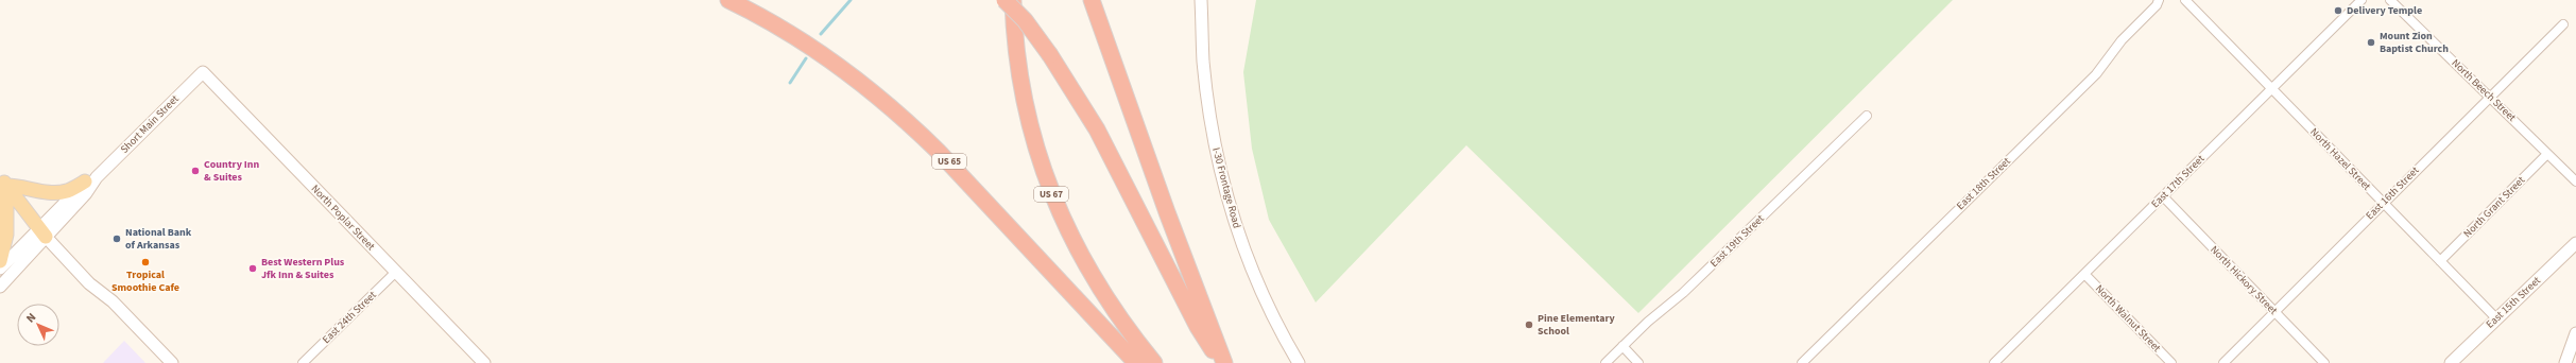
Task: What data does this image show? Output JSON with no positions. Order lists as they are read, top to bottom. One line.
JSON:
{"streets":{"highway":["US 65","US 67"],"street":["North Beech Street","Short Main Street","North Hazel Street","East 17th Street","East 18th Street","I-30 Frontage Road","East 16th Street","North Grant Street","North Poplar Street","East 19th Street","North Hickory Street","East 15th Street","East 24th Street","North Walnut Street"]},"crossings":[["North Beech Street","East 16th Street"],["North Beech Street","North Grant Street"],["Short Main Street","North Poplar Street"],["North Hazel Street","East 17th Street"],["North Hazel Street","East 16th Street"],["North Hazel Street","North Grant Street"],["North Hazel Street","East 15th Street"],["East 17th Street","North Hickory Street"],["East 17th Street","North Walnut Street"],["East 16th Street","North Hickory Street"],["North Poplar Street","East 24th Street"]],"places":["Delivery Temple","Mount Zion Baptist Church","Country Inn & Suites","National Bank of Arkansas","Tropical Smoothie Cafe","Best Western Plus Jfk Inn & Suites","Pine Elementary School"],"north":"top left"}
